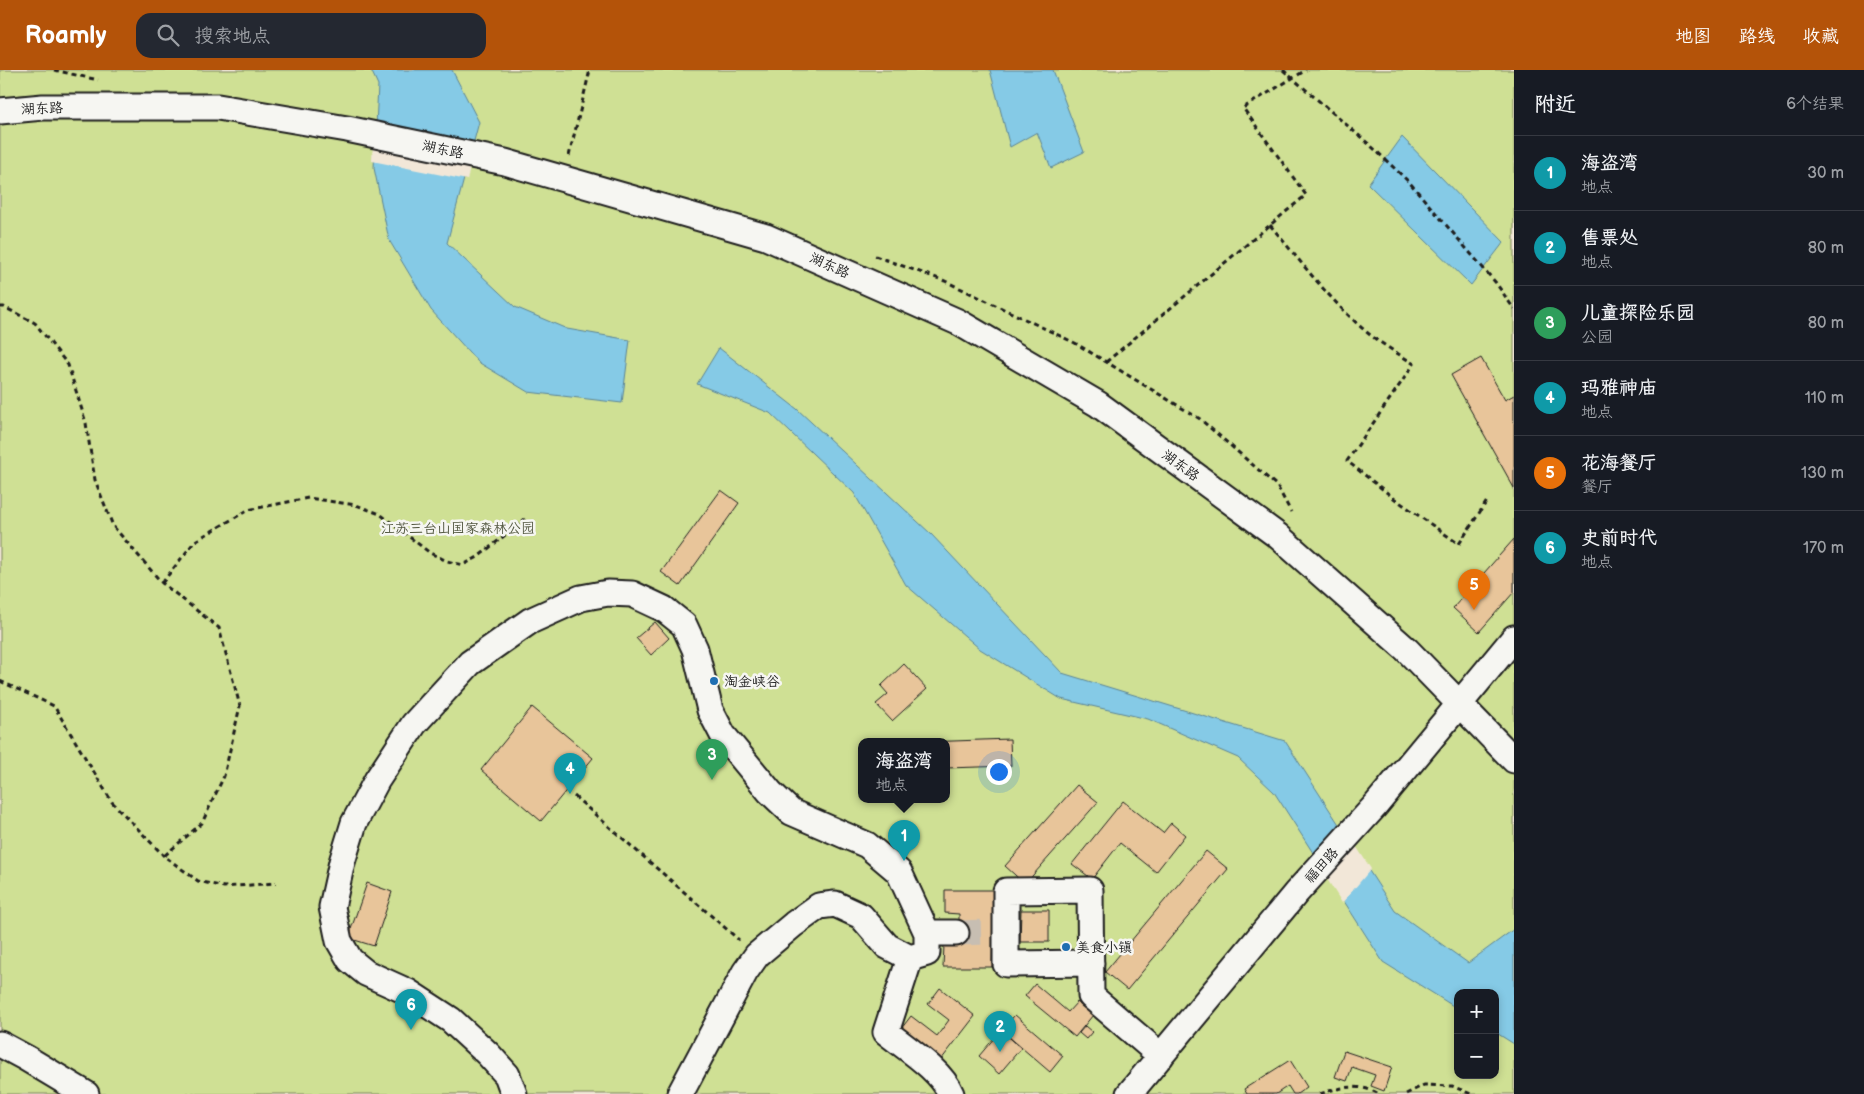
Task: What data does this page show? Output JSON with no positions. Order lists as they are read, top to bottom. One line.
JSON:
{"streets":{"street":["湖东路","福田路"]},"crossings":[["湖东路","福田路"]],"parks":["江苏三台山国家森林公园"],"places":["淘金峡谷","美食小镇"],"page":{"header":"Roamly","search":"搜索地点","nav":["地图","路线","收藏"],"heading":["附近","6个结果"],"list":[{"mark":"1","name":"海盗湾","note":"地点","value":"30 m"},{"mark":"2","name":"售票处","note":"地点","value":"80 m"},{"mark":"3","name":"儿童探险乐园","note":"公园","value":"80 m"},{"mark":"4","name":"玛雅神庙","note":"地点","value":"110 m"},{"mark":"5","name":"花海餐厅","note":"餐厅","value":"130 m"},{"mark":"6","name":"史前时代","note":"地点","value":"170 m"}],"pins":["5","3","4","1","6","2"],"popup":["海盗湾","地点"],"map_buttons":["+","−"]}}
